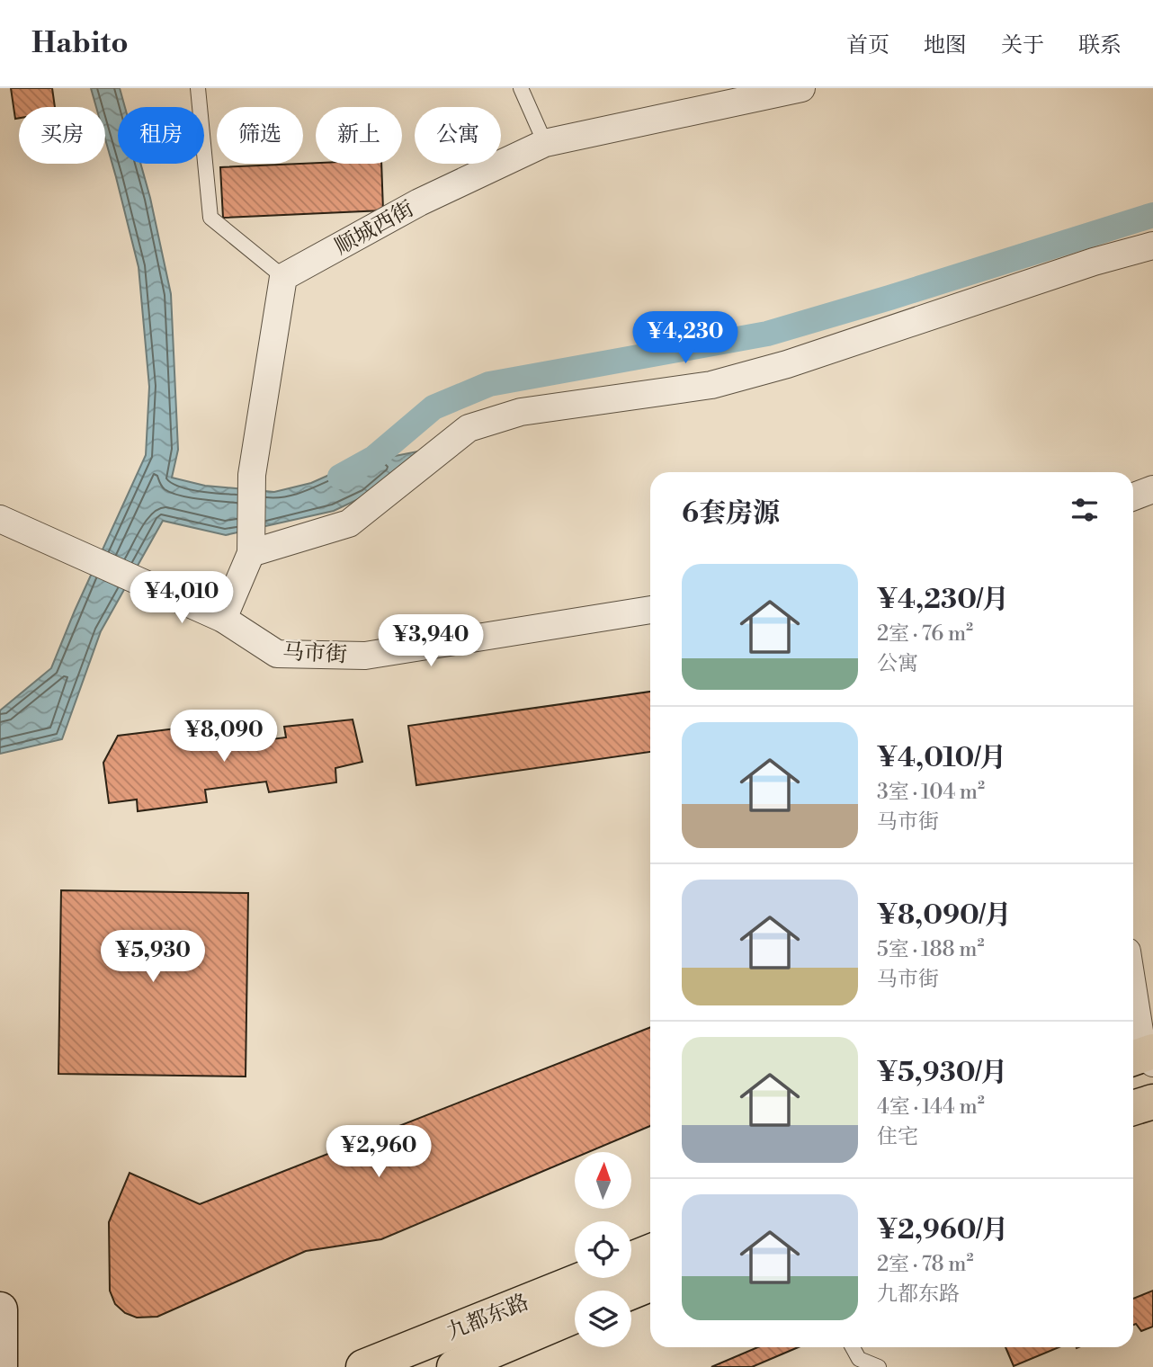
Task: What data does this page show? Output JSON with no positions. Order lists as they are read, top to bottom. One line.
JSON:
{"streets":{"highway":["九都东路"],"street":["顺城西街","马市街"]},"north":"top","page":{"header":"Habito","nav":["首页","地图","关于","联系"],"chip":["买房","租房","筛选","新上","公寓"],"price":["¥4,230","¥4,010","¥3,940","¥8,090","¥5,930","¥2,960"],"heading":"6套房源","list":[{"name":"¥4,230/月","note":"2室 · 76 m² · 公寓"},{"name":"¥4,010/月","note":"3室 · 104 m² · 马市街"},{"name":"¥8,090/月","note":"5室 · 188 m² · 马市街"},{"name":"¥5,930/月","note":"4室 · 144 m² · 住宅"},{"name":"¥2,960/月","note":"2室 · 78 m² · 九都东路"}]}}
